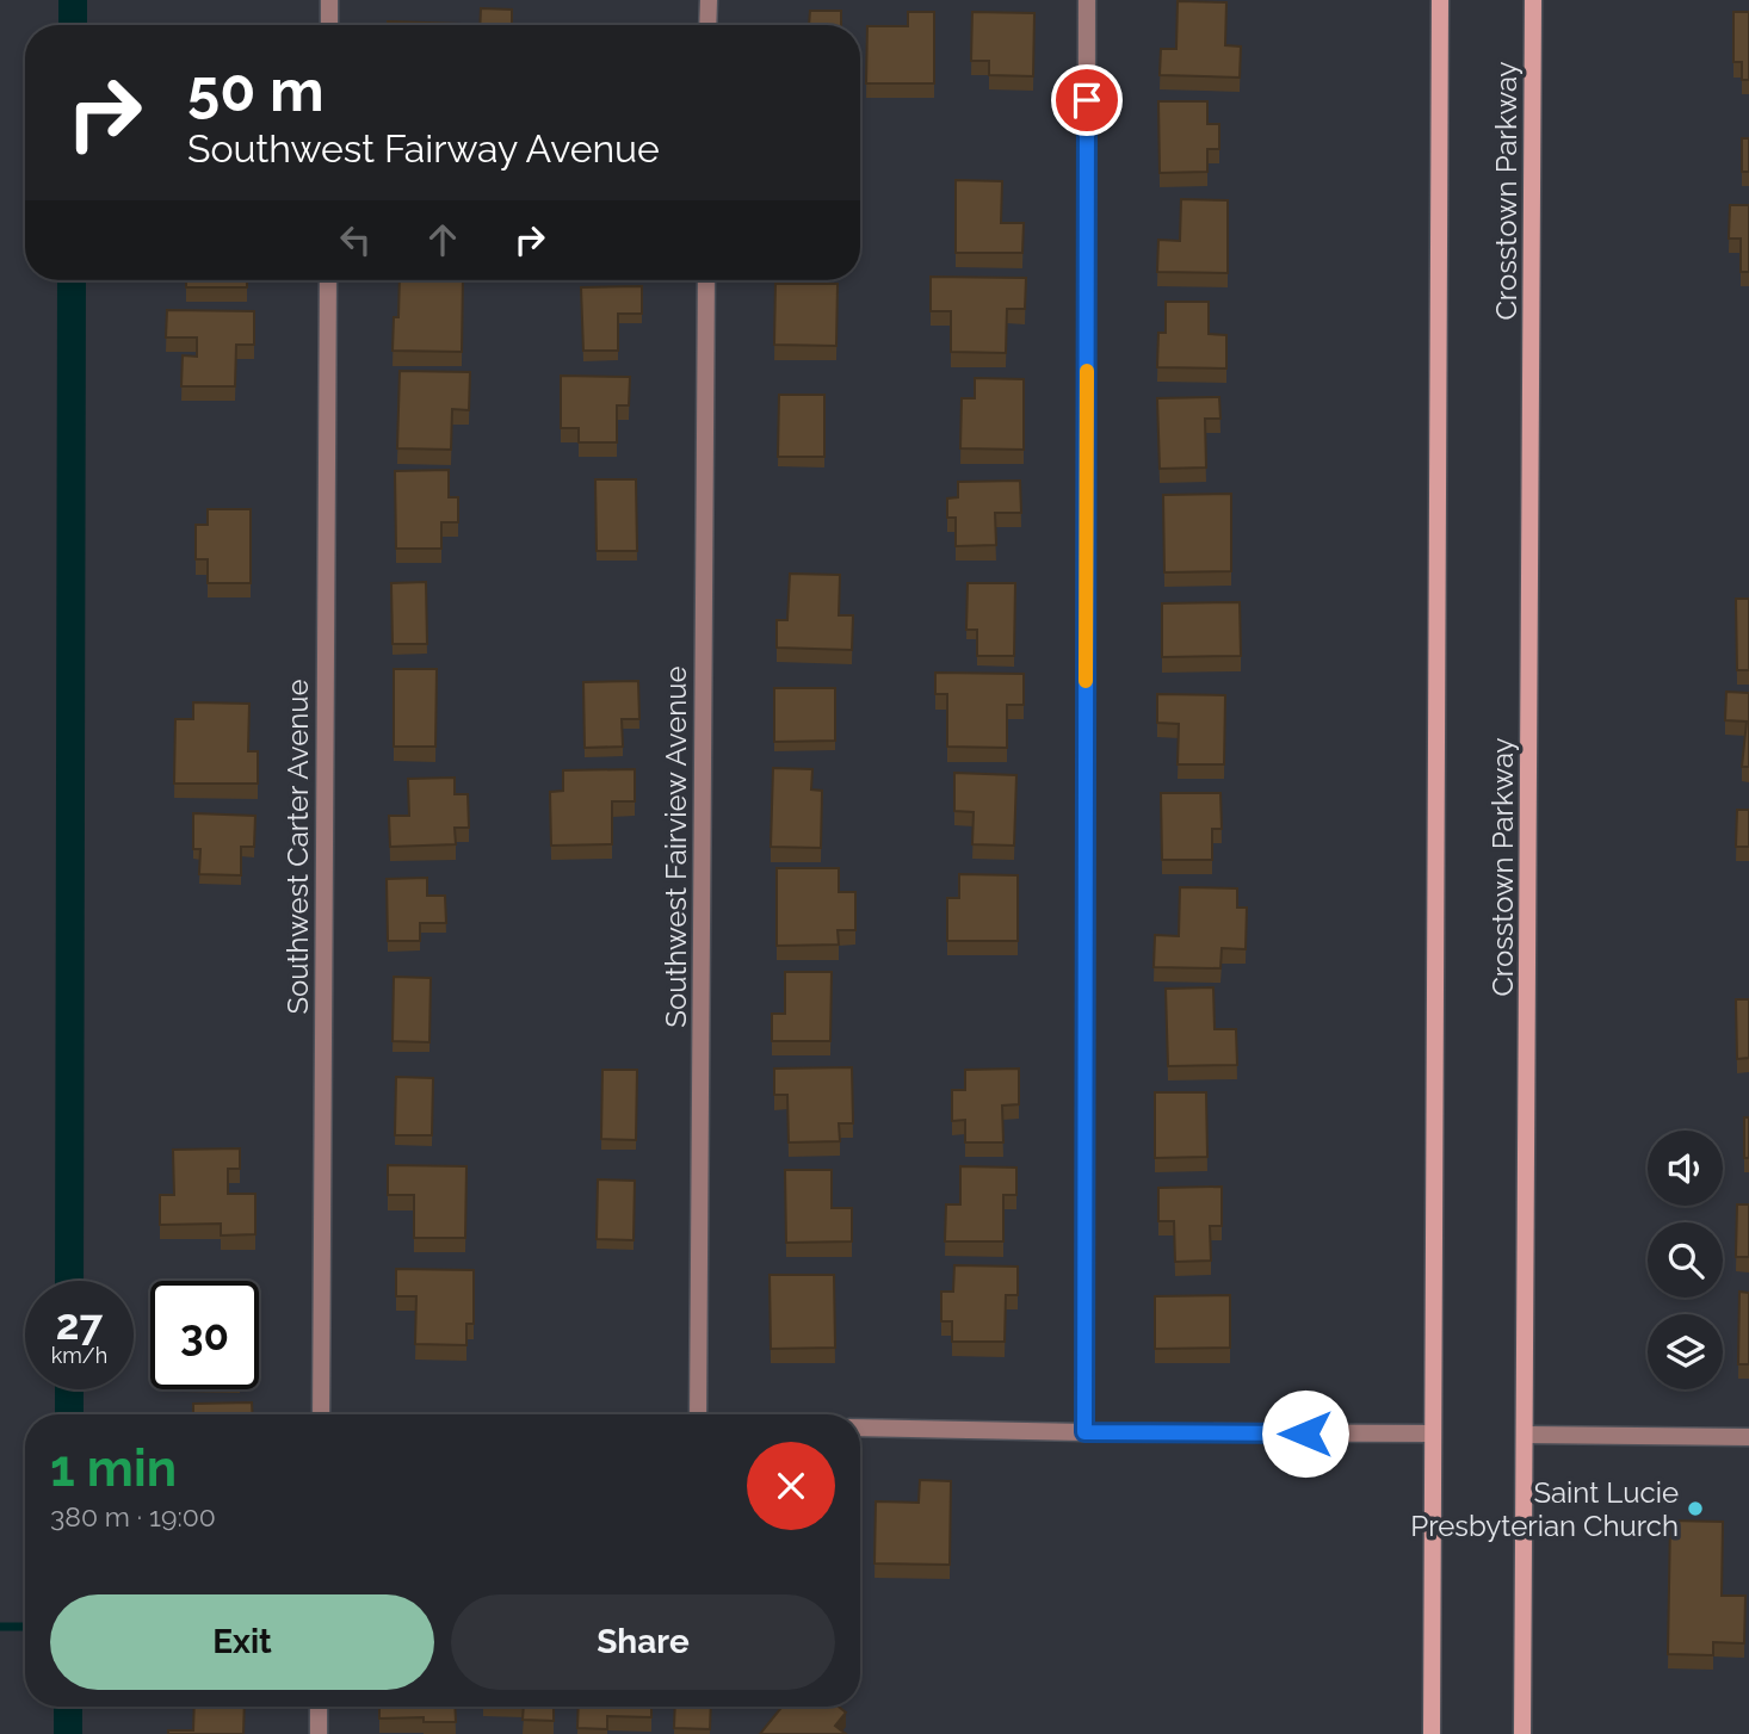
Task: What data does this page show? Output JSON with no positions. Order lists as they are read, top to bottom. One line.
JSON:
{"streets":{"main road":["Crosstown Parkway"],"street":["Southwest Carter Avenue","Southwest Fairview Avenue"]},"places":["Saint Lucie Presbyterian Church"],"page":{"turn":["50 m","Southwest Fairway Avenue"],"speed":"27 km/h","limit":"30","heading":["1 min","380 m · 19:00"],"buttons":["Exit","Share"]}}
